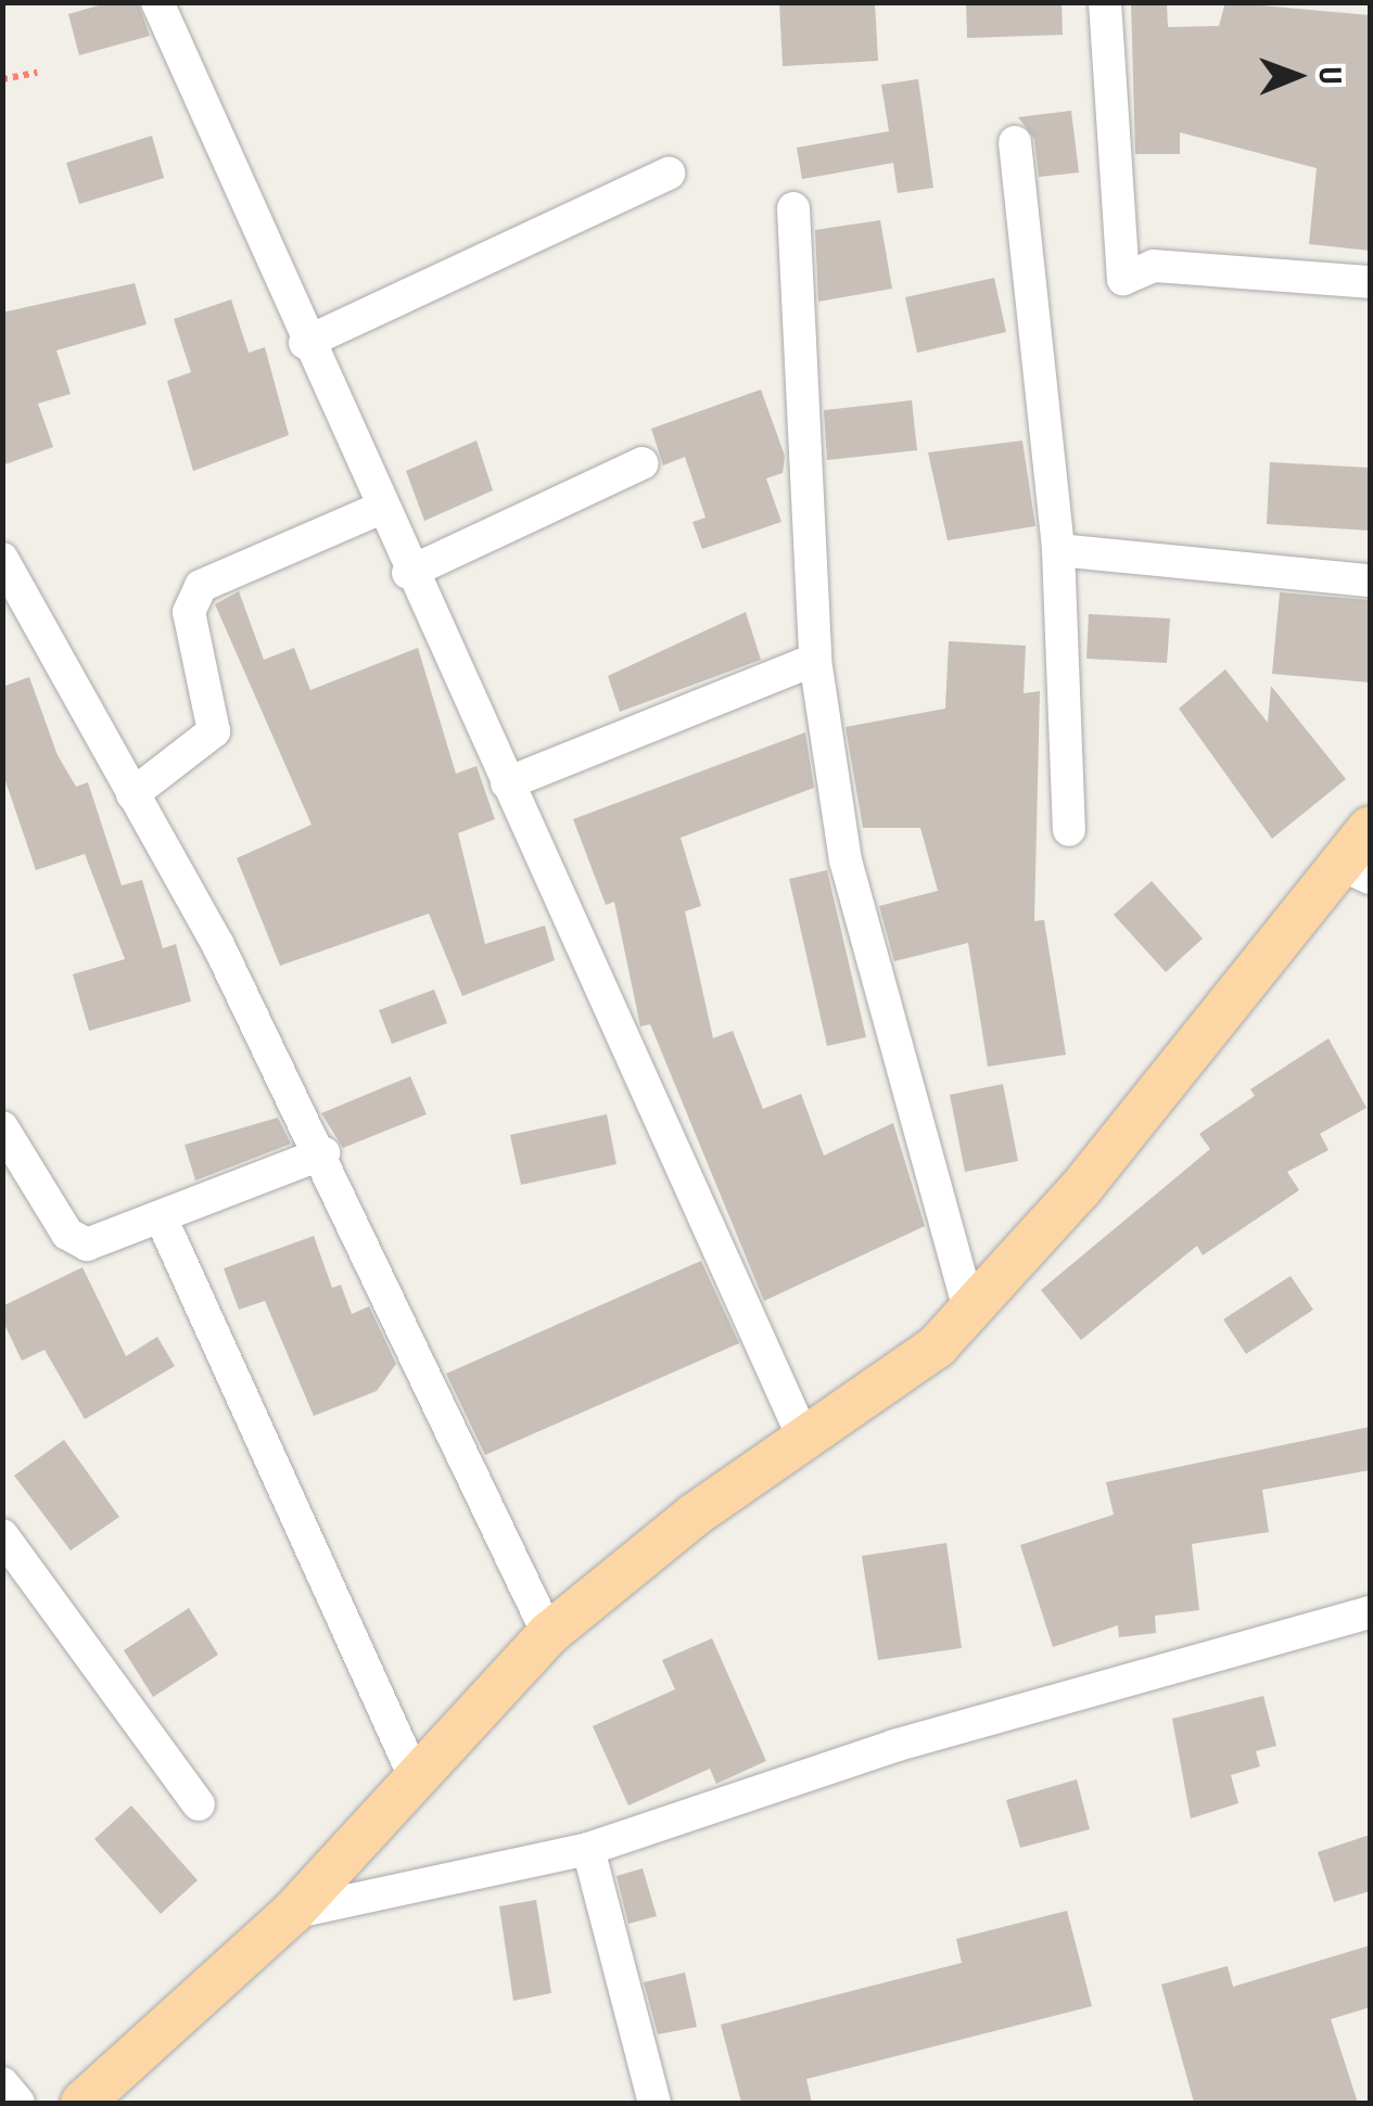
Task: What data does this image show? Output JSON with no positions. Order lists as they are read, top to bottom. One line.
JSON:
{"north":"right"}
